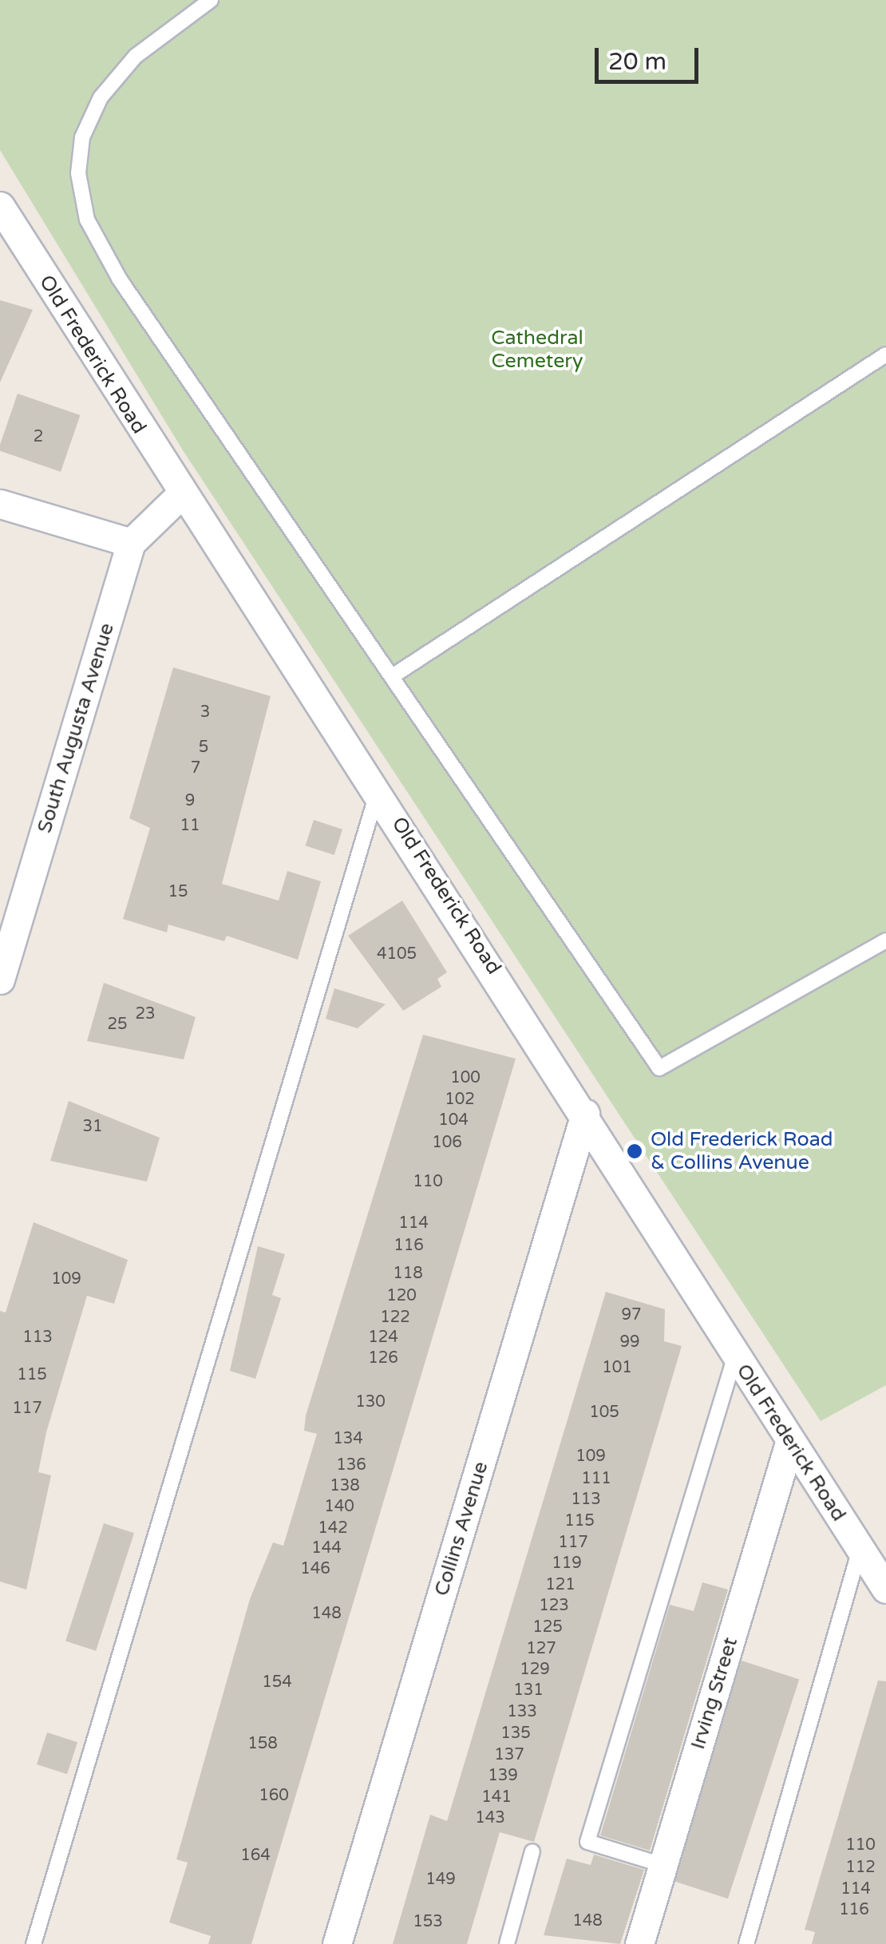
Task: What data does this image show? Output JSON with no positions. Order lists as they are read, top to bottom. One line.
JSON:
{"streets":{"street":["Old Frederick Road","South Augusta Avenue","Collins Avenue","Irving Street"]},"crossings":[["Old Frederick Road","South Augusta Avenue"],["Old Frederick Road","Collins Avenue"],["Old Frederick Road","Irving Street"]],"parks":["Cathedral Cemetery"],"places":["Old Frederick Road & Collins Avenue"],"house_numbers":["2","3","5","7","9","11","15","4105","23","25","100","102","104","31","106","110","114","116","118","109","120","97","122","113","124","99","126","101","115","130","117","105","134","109","136","111","138","113","140","115","142","117","144","119","146","121","123","148","125","127","129","154","131","133","135","158","137","139","160","141","143","110","164","112","149","114","116","148","153"],"scale_bar":"20 m"}
